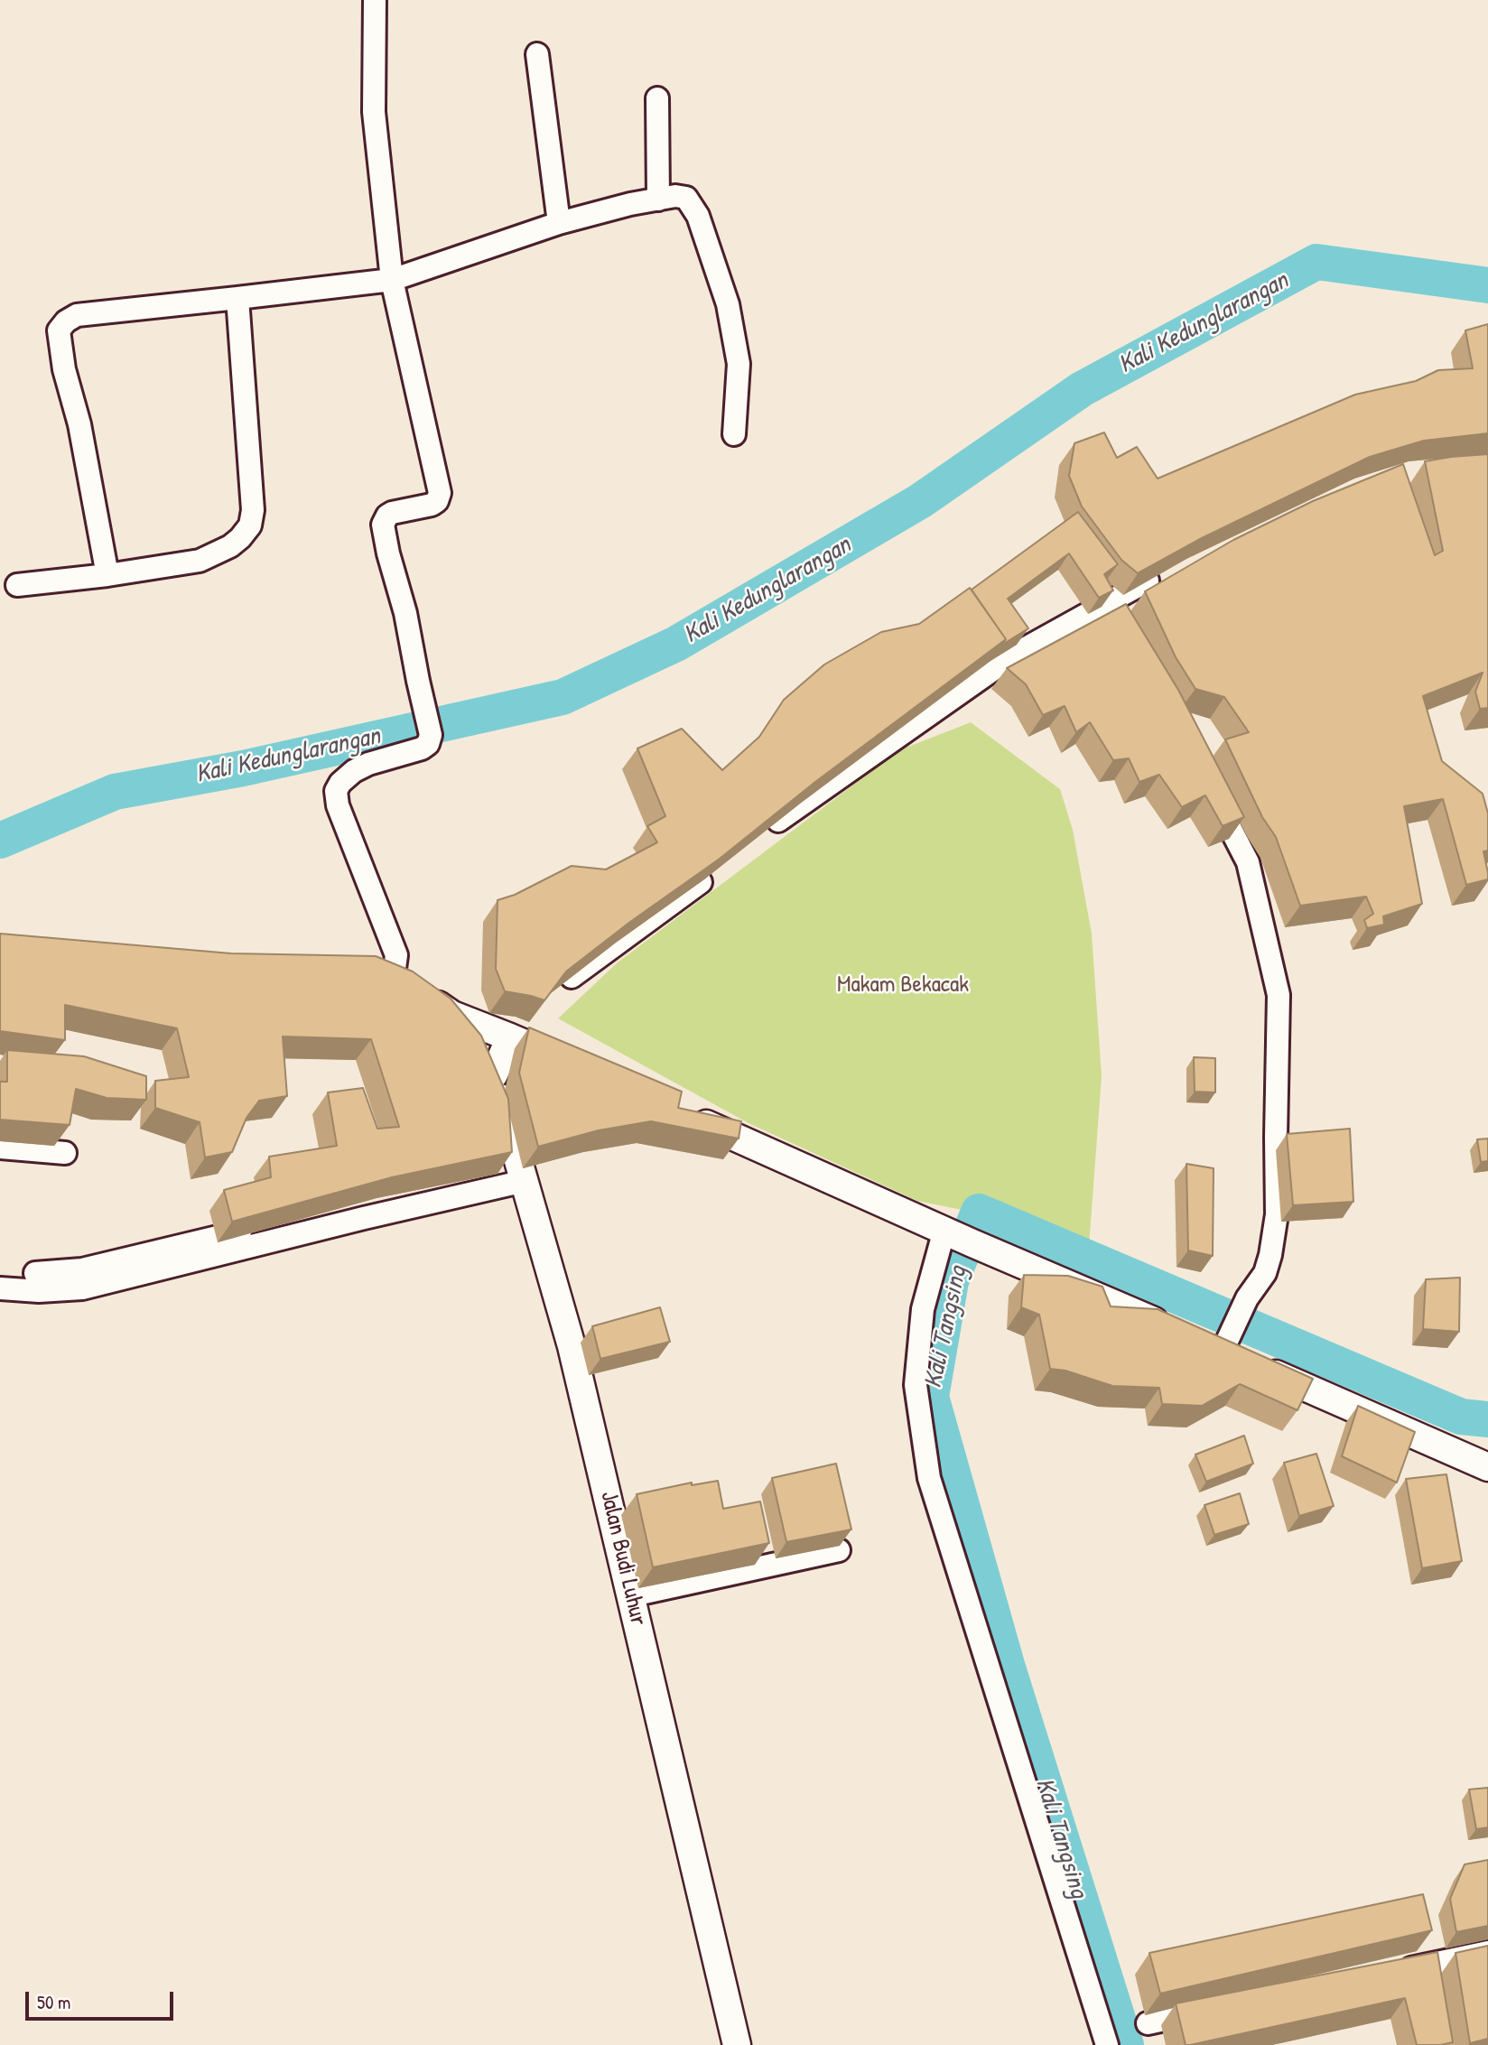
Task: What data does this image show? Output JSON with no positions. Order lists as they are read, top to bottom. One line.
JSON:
{"streets":{"street":["Jalan Budi Luhur"]},"water":["Kali Kedunglarangan","Kali Tangsing"],"parks":["Makam Bekacak"],"scale_bar":"50 m"}
